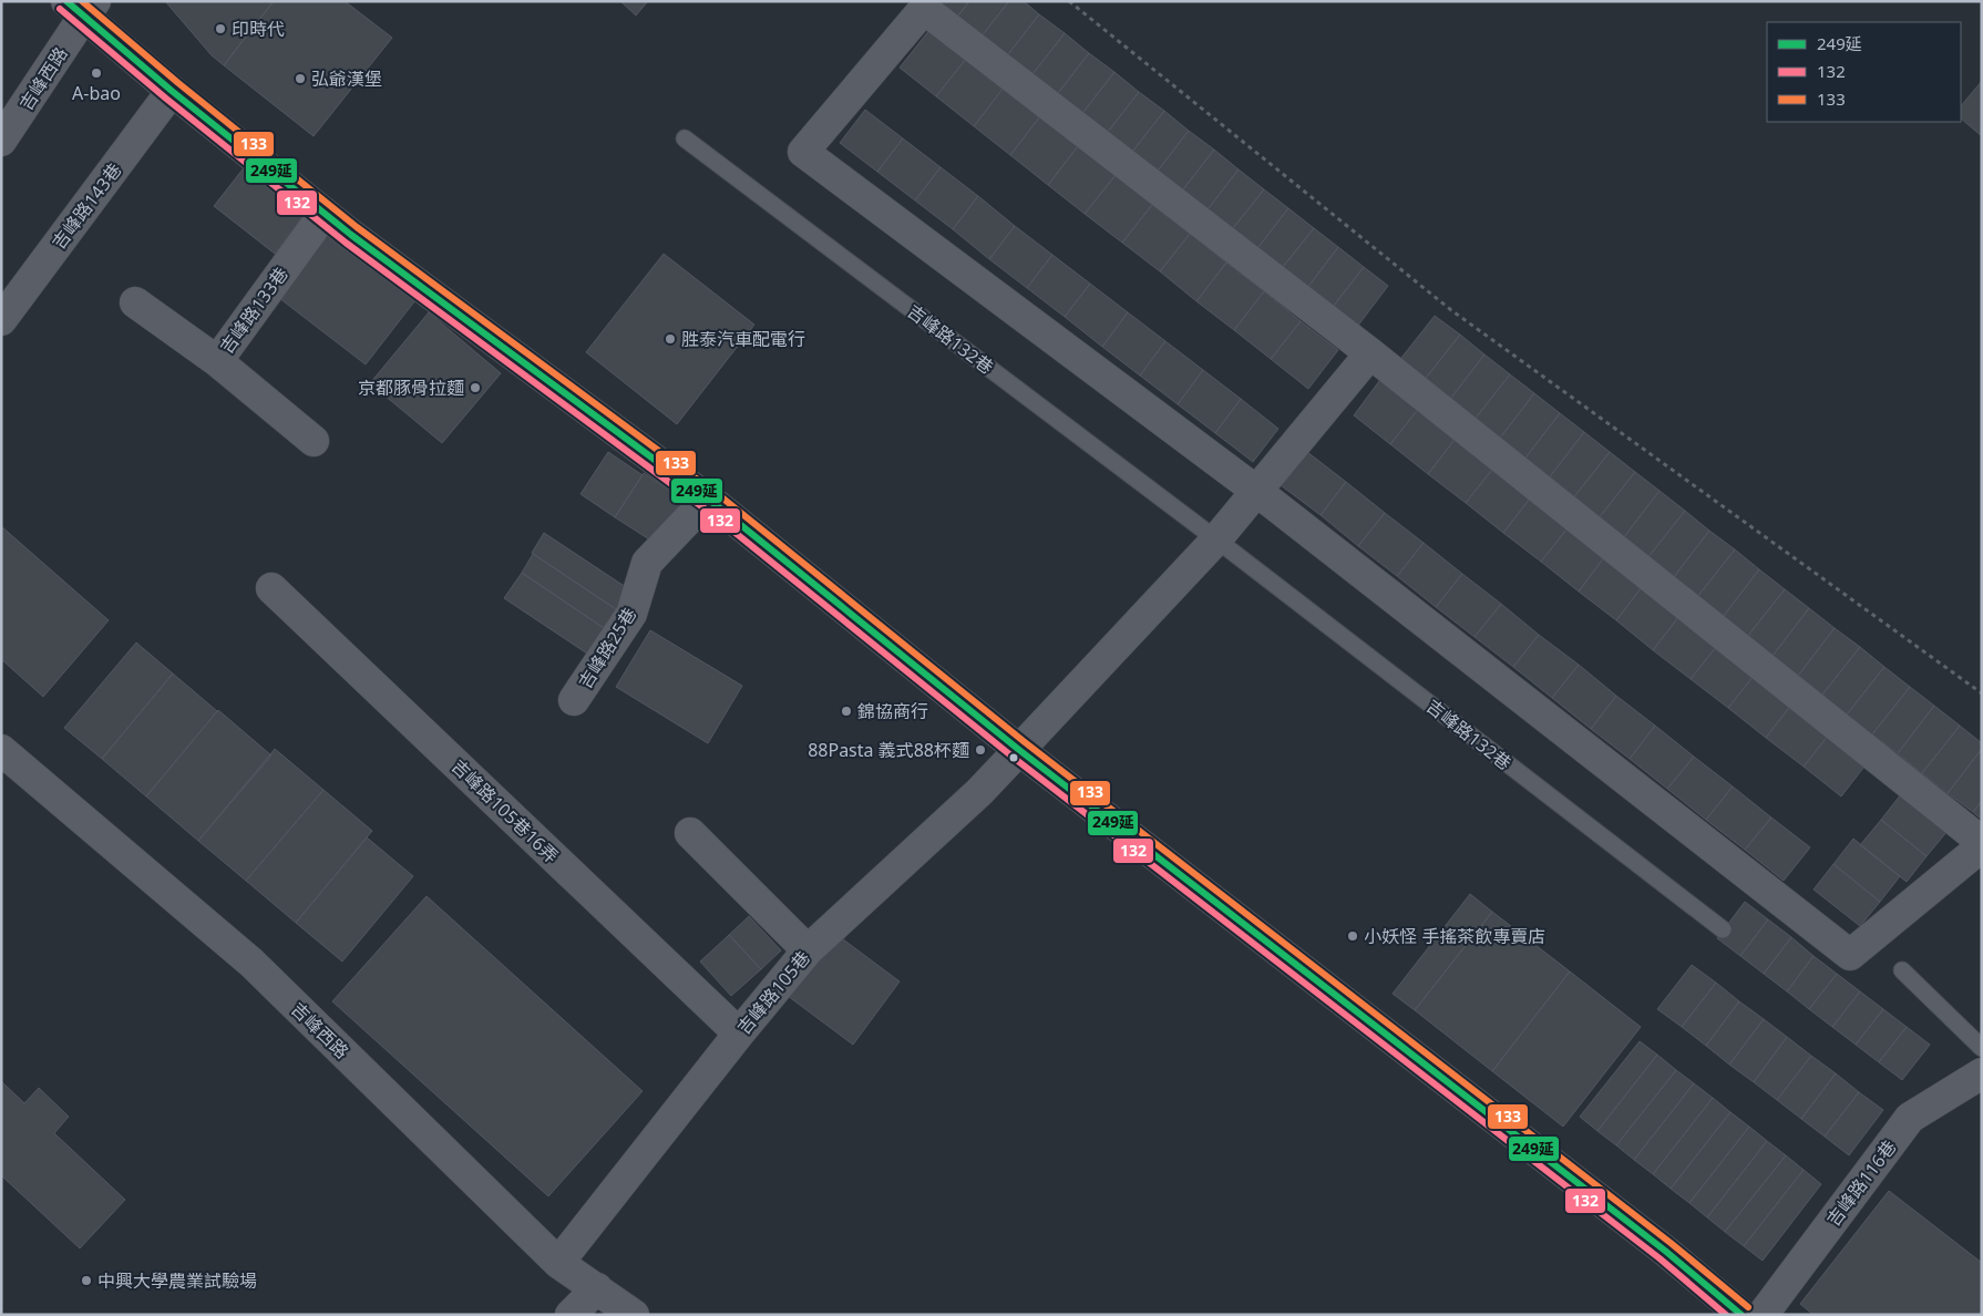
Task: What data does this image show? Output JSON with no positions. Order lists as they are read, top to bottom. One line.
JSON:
{"streets":{"street":["吉峰西路","吉峰路143巷","吉峰路133巷","吉峰路25巷","吉峰路105巷16弄","吉峰路105巷","吉峰路116巷"],"lane":["吉峰路132巷"]},"crossings":[["吉峰西路","吉峰路105巷"],["吉峰路105巷16弄","吉峰路105巷"]],"places":["印時代","A-bao","弘爺漢堡","胜泰汽車配電行","京都豚骨拉麵","錦協商行","88Pasta 義式88杯麵","小妖怪 手搖茶飲專賣店","中興大學農業試驗場"],"lines":["transit line 249延","transit line 133","transit line 132"],"legend":["249延","132","133"]}
